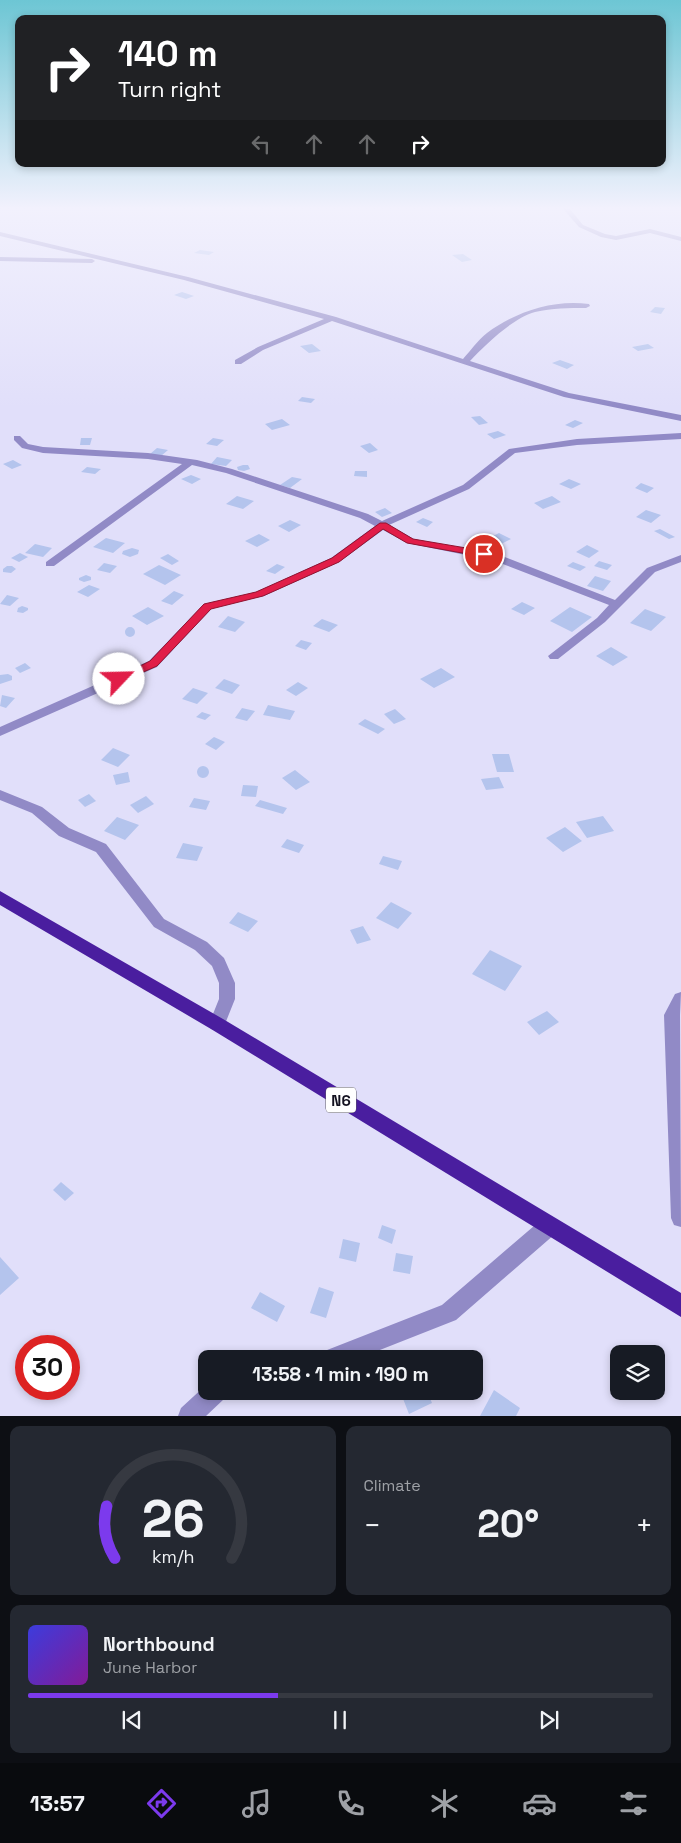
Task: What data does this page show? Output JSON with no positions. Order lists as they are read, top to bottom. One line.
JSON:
{"streets":{"highway":["N6"]},"page":{"turn":["140 m","Turn right"],"limit":"30","trip":"13:58 · 1 min · 190 m","tile":"Climate","heat":["−","20°","+"],"song":["Northbound","June Harbor"],"tabs":"13:57","gauge":["26","km/h"]}}
